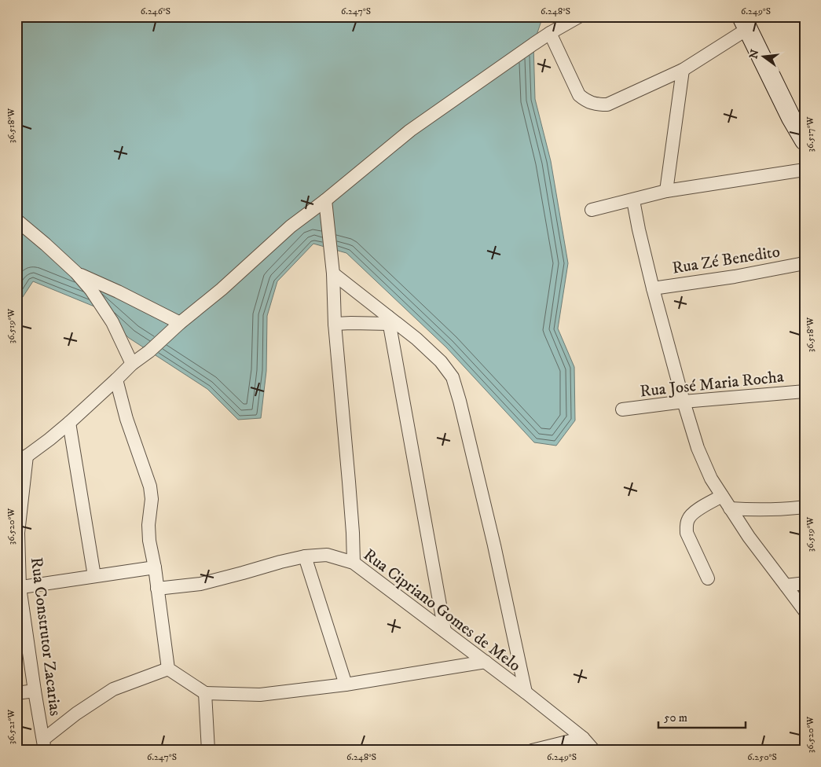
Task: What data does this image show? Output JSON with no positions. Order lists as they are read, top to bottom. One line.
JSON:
{"streets":{"street":["Rua Zé Benedito","Rua José Maria Rocha","Rua Cipriano Gomes de Melo","Rua Construtor Zacarias"]},"scale_bar":"50 m","north":"left","coordinates":["6.246°S","6.247°S","6.248°S","6.249°S","36.518°W","36.517°W","36.519°W","36.520°W","36.521°W","6.250°S"]}
